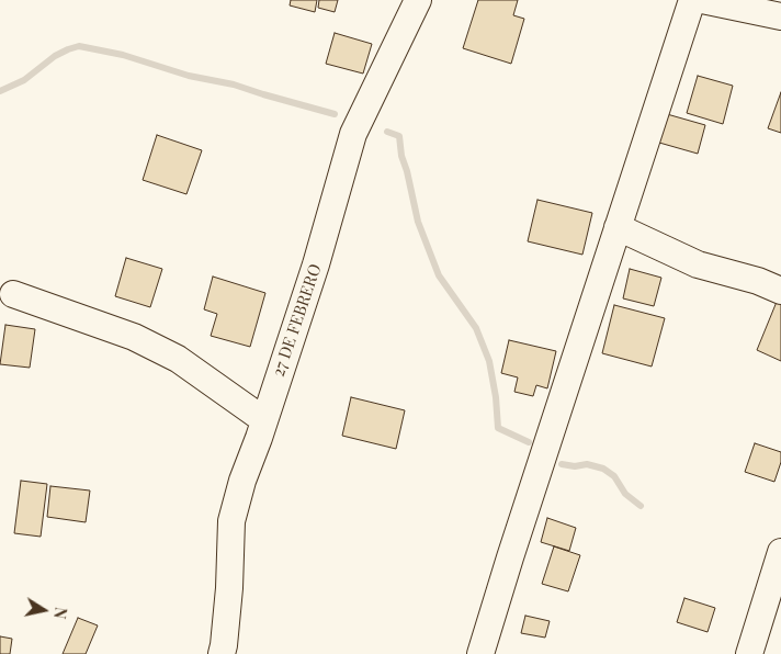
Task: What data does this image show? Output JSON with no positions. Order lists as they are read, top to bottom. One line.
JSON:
{"streets":{"street":["27 DE FEBRERO"]},"north":"right"}
